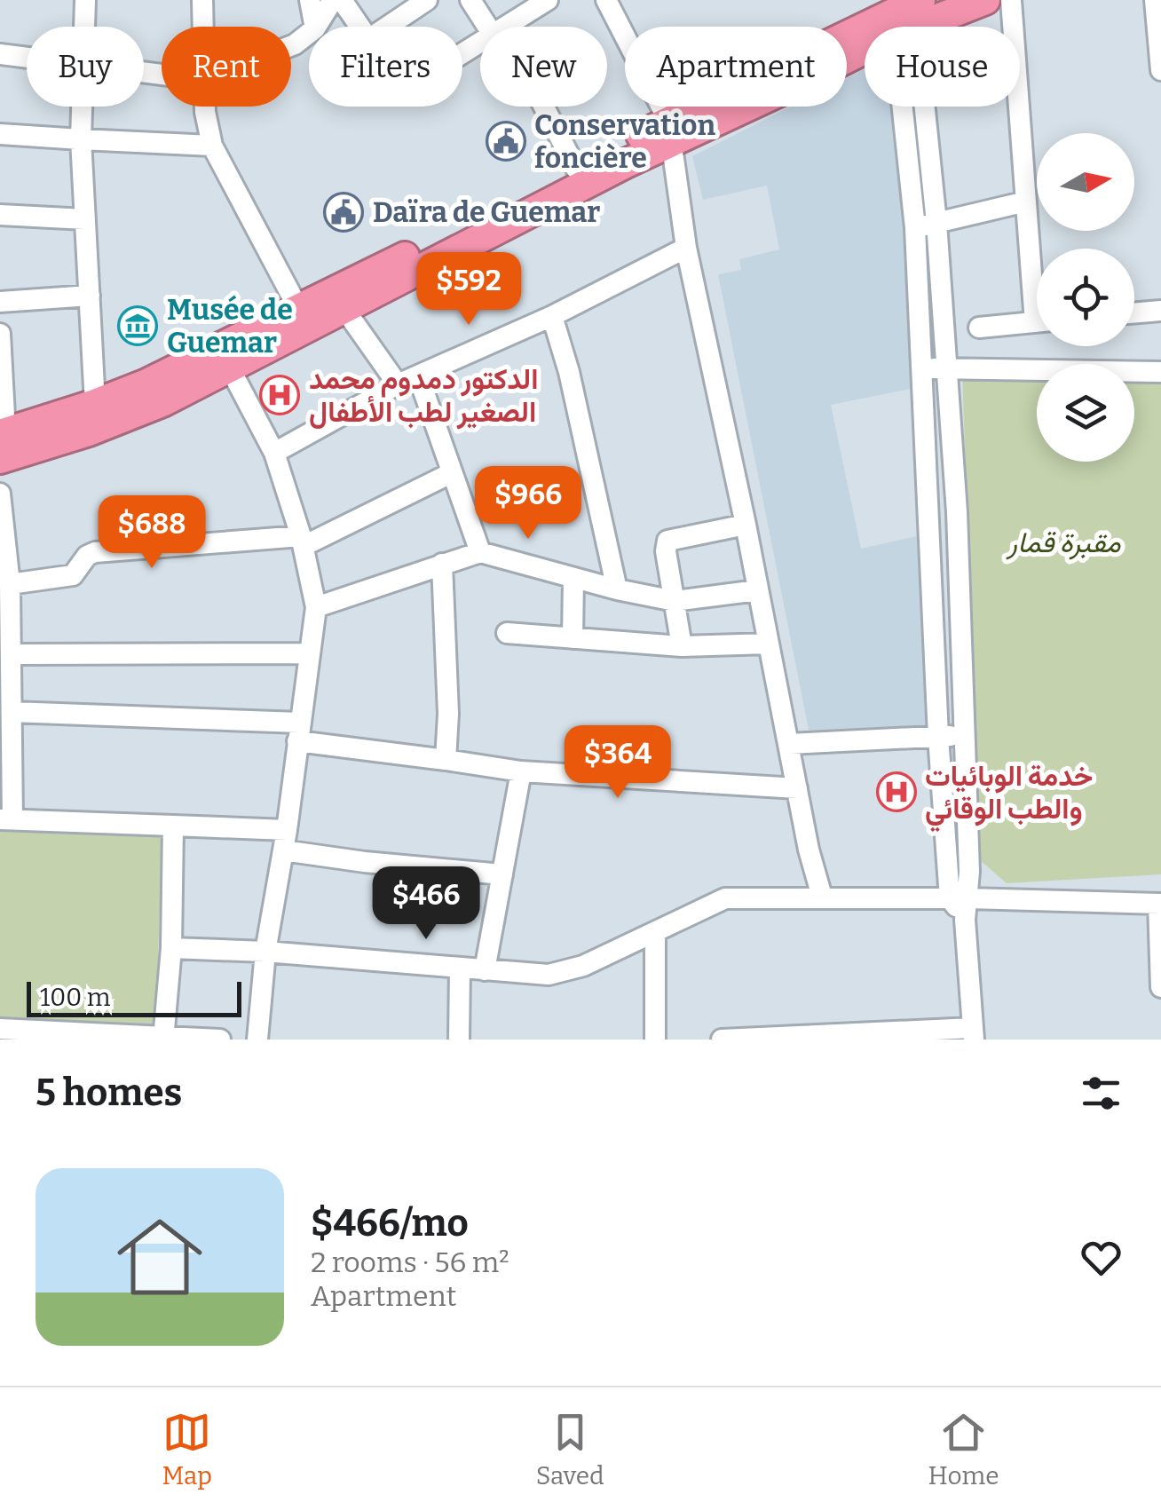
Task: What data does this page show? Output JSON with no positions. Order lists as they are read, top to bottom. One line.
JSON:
{"parks":["مقبرة قمار"],"places":{"public building":["Conservation foncière","Daïra de Guemar"],"museum":["Musée de Guemar"],"hospital":["الدكتور دمدوم محمد الصغير لطب الأطفال","خدمة الوبائيات والطب الوقائي"]},"scale_bar":"100 m","north":"right","page":{"chip":["Buy","Rent","Filters","New","Apartment","House"],"price":["$592","$966","$688","$364","$466"],"scale":"100 m","heading":"5 homes","list":[{"name":"$466/mo","note":"2 rooms · 56 m² · Apartment"}],"tabs":["Map","Saved","Home"]}}
